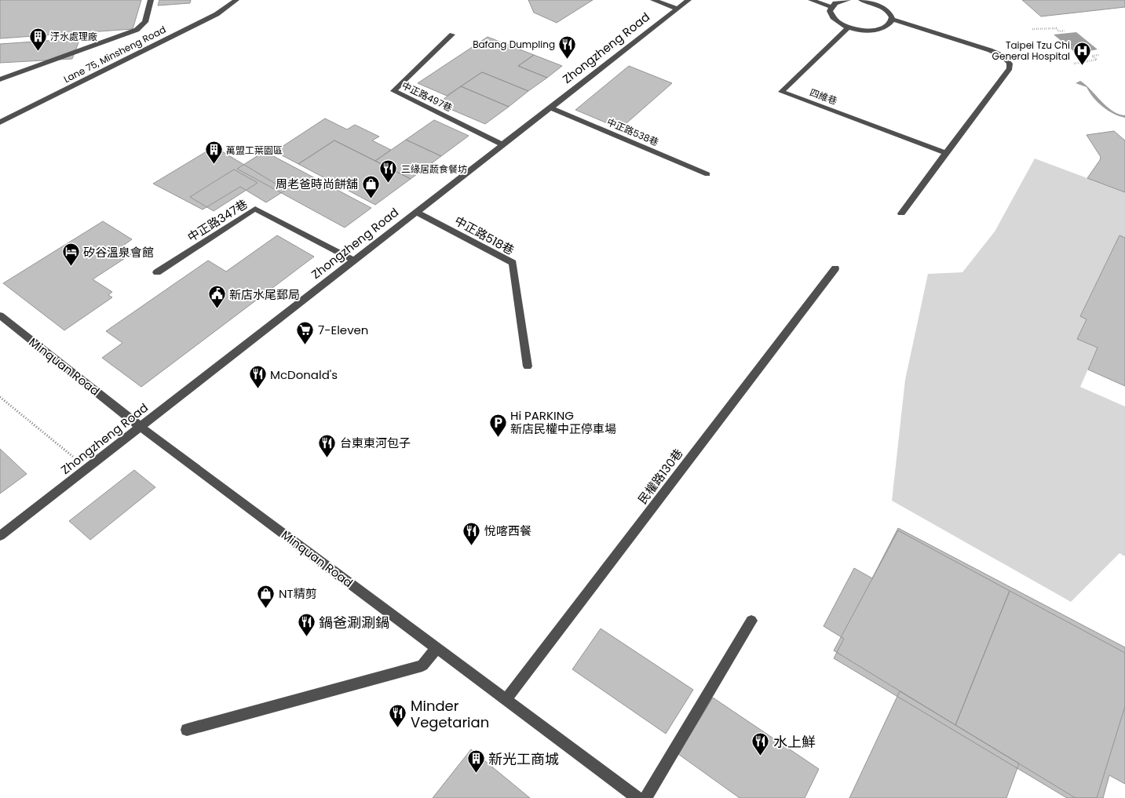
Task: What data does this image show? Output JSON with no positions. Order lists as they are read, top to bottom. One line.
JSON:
{"streets":{"street":["Zhongzheng Road","Lane 75, Minsheng Road","中正路497巷","四維巷","中正路538巷","中正路347巷","中正路518巷","Minquan Road","民權路130巷"]},"crossings":[["Zhongzheng Road","中正路497巷"],["Zhongzheng Road","中正路538巷"],["Zhongzheng Road","中正路347巷"],["Zhongzheng Road","中正路518巷"],["Zhongzheng Road","Minquan Road"],["Minquan Road","民權路130巷"]],"places":{"building":["汙水處理廠","萬盟工葉園區","新光工商城"],"restaurant":["Bafang Dumpling","三緣居蔬食餐坊","McDonald's","台東東河包子","悅喀西餐","鍋爸涮涮鍋","Minder Vegetarian","水上鮮"],"hospital":["Taipei Tzu Chi General Hospital"],"shop":["周老爸時尚餅舖","NT精剪"],"hotel":["矽谷溫泉會館"],"public building":["新店水尾郵局"],"supermarket":["7-Eleven"],"parking":["Hi PARKING 新店民權中正停車場"]}}
